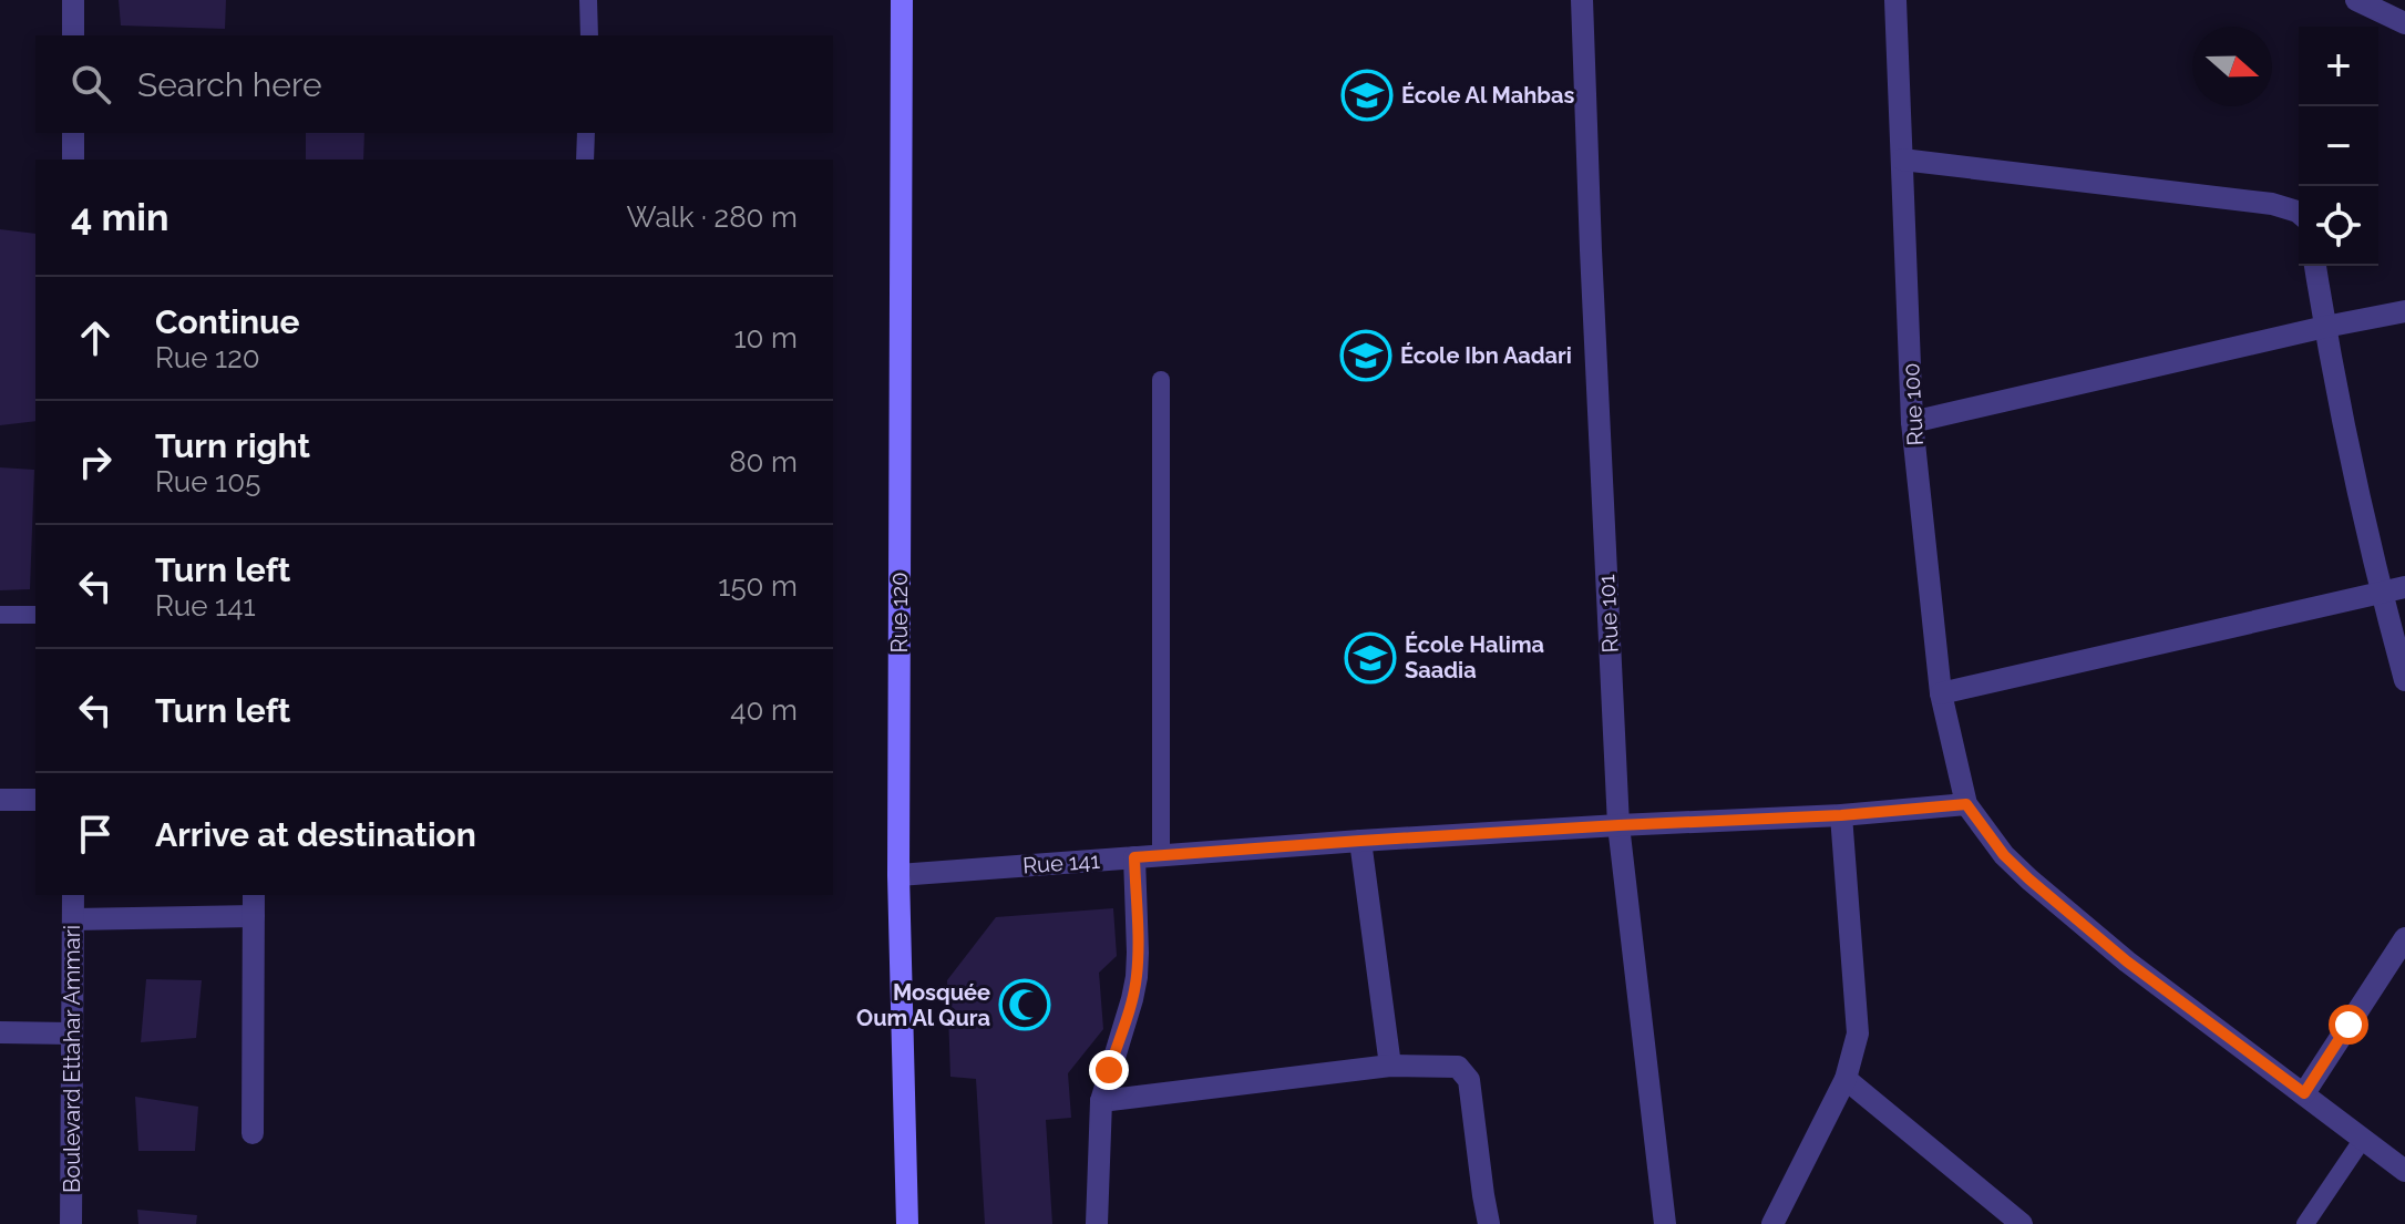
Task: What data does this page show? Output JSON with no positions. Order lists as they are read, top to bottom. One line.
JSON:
{"streets":{"street":["Rue 100","Rue 120","Rue 101","Rue 141","Boulevard Ettahar Ammari"]},"crossings":[["Rue 100","Rue 141"],["Rue 120","Rue 141"],["Rue 101","Rue 141"]],"places":{"school or university":["École Al Mahbas","École Ibn Aadari","École Halima Saadia"],"mosque":["Mosquée Oum Al Qura"]},"north":"right","page":{"map_buttons":["+","−"],"search":"Search here","heading":["4 min","Walk · 280 m"],"list":[["Continue","Rue 120","10 m"],["Turn right","Rue 105","80 m"],["Turn left","Rue 141","150 m"],["Turn left","40 m"],"Arrive at destination"]}}
